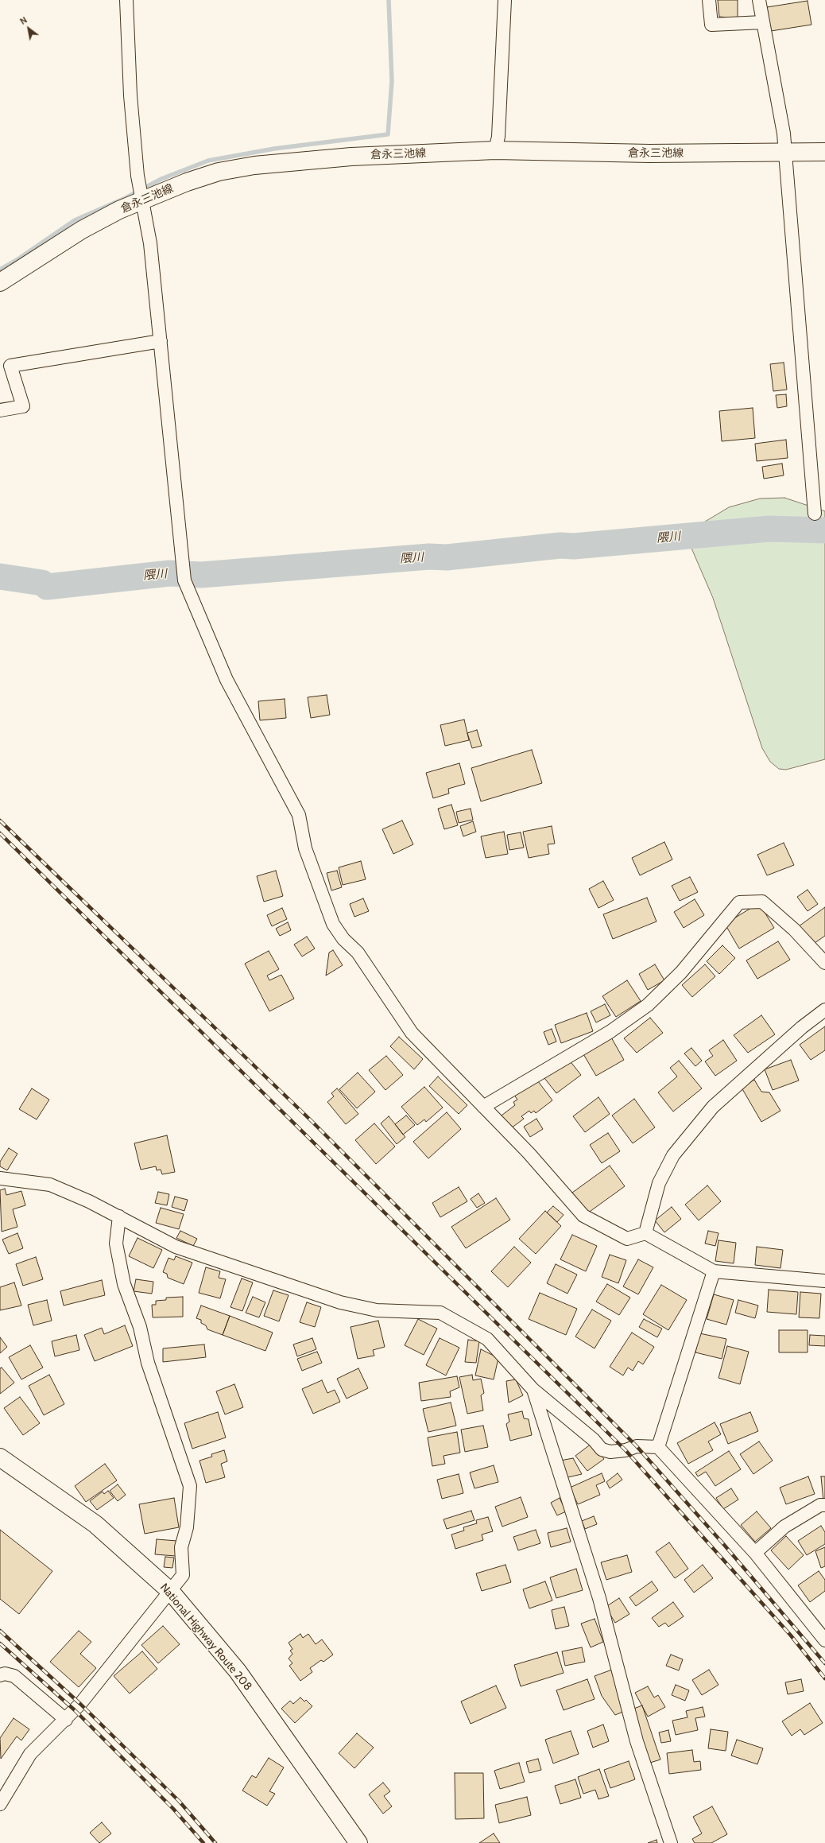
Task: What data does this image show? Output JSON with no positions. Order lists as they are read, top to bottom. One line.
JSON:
{"streets":{"main road":["倉永三池線","National Highway Route 208"]},"water":["隈川"],"north":"top left"}
